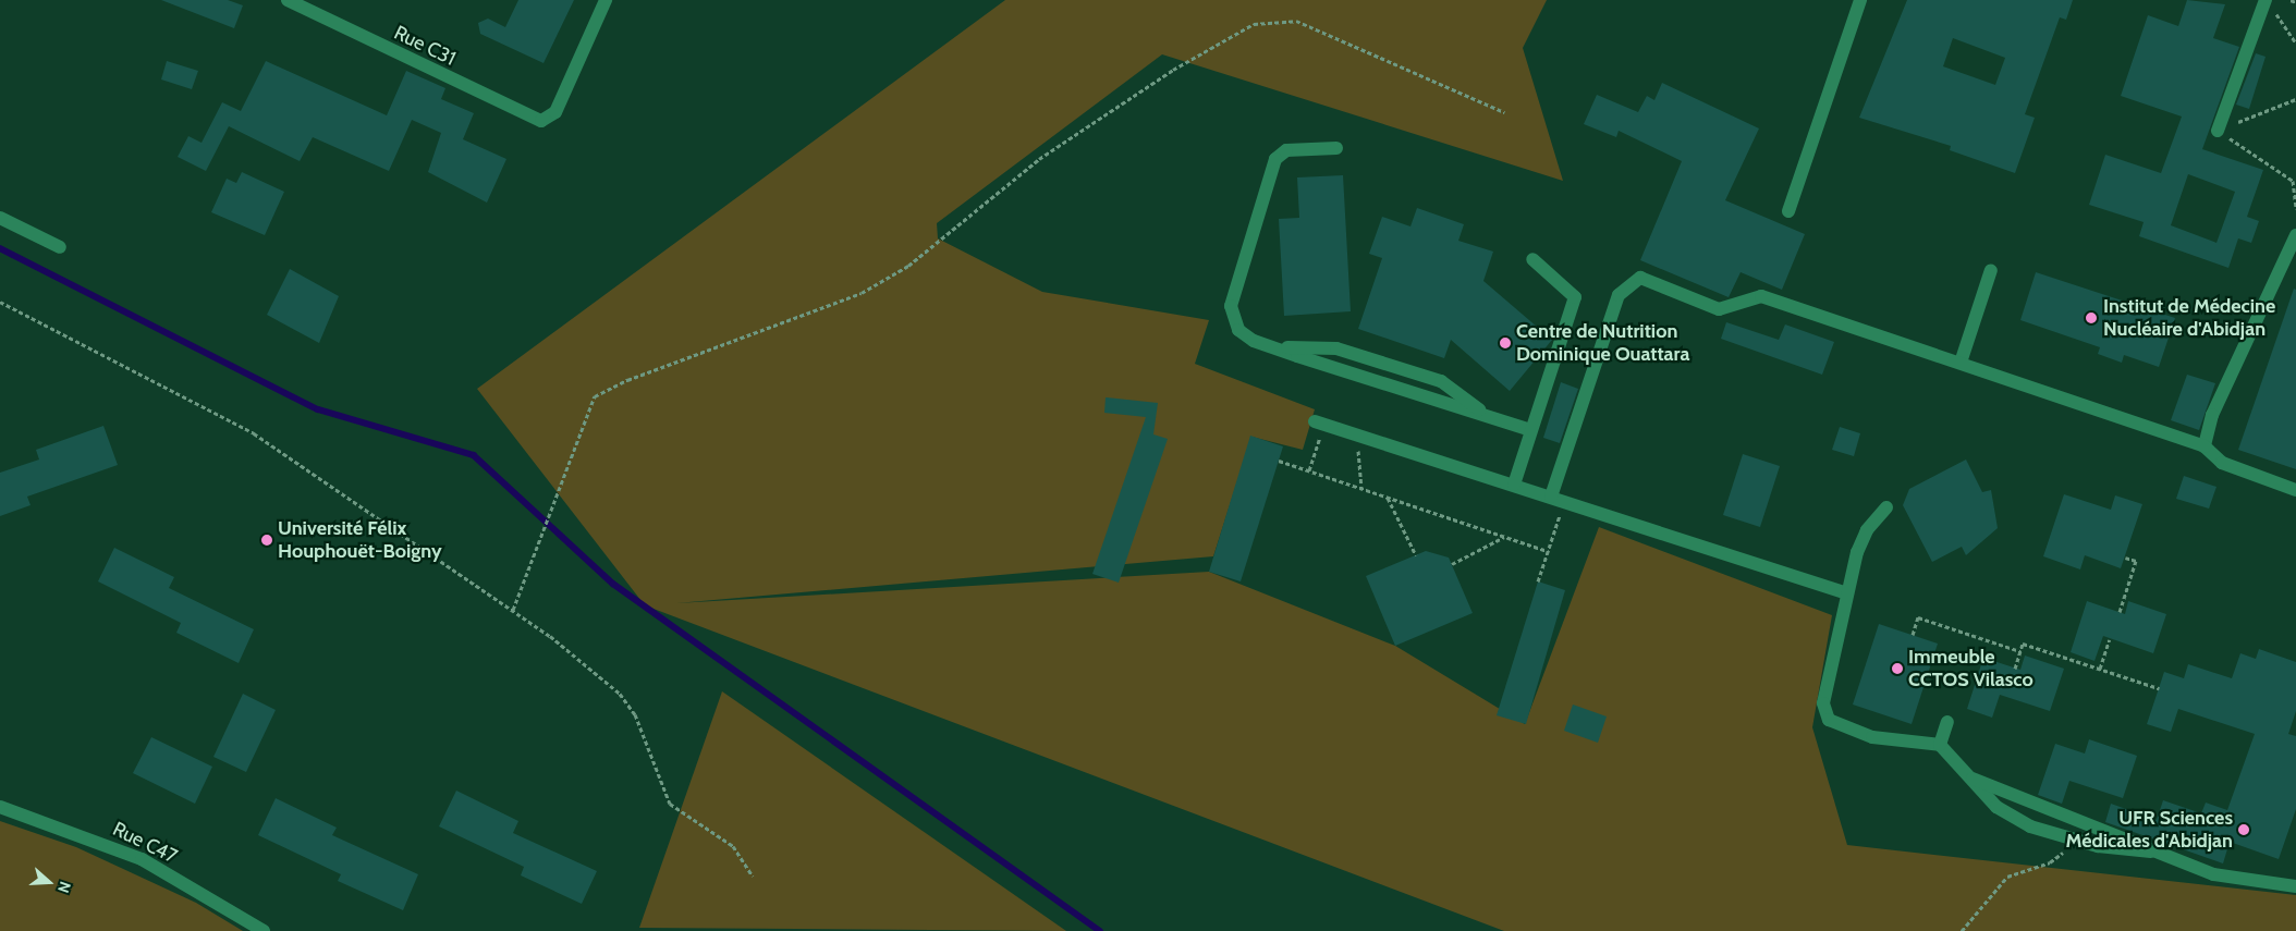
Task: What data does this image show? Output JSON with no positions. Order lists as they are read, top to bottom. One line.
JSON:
{"streets":{"street":["Rue C31","Rue C47"]},"places":["Institut de Médecine Nucléaire d'Abidjan","Centre de Nutrition Dominique Ouattara","Université Félix Houphouët-Boigny","Immeuble CCTOS Vilasco","UFR Sciences Médicales d'Abidjan"],"north":"right"}
